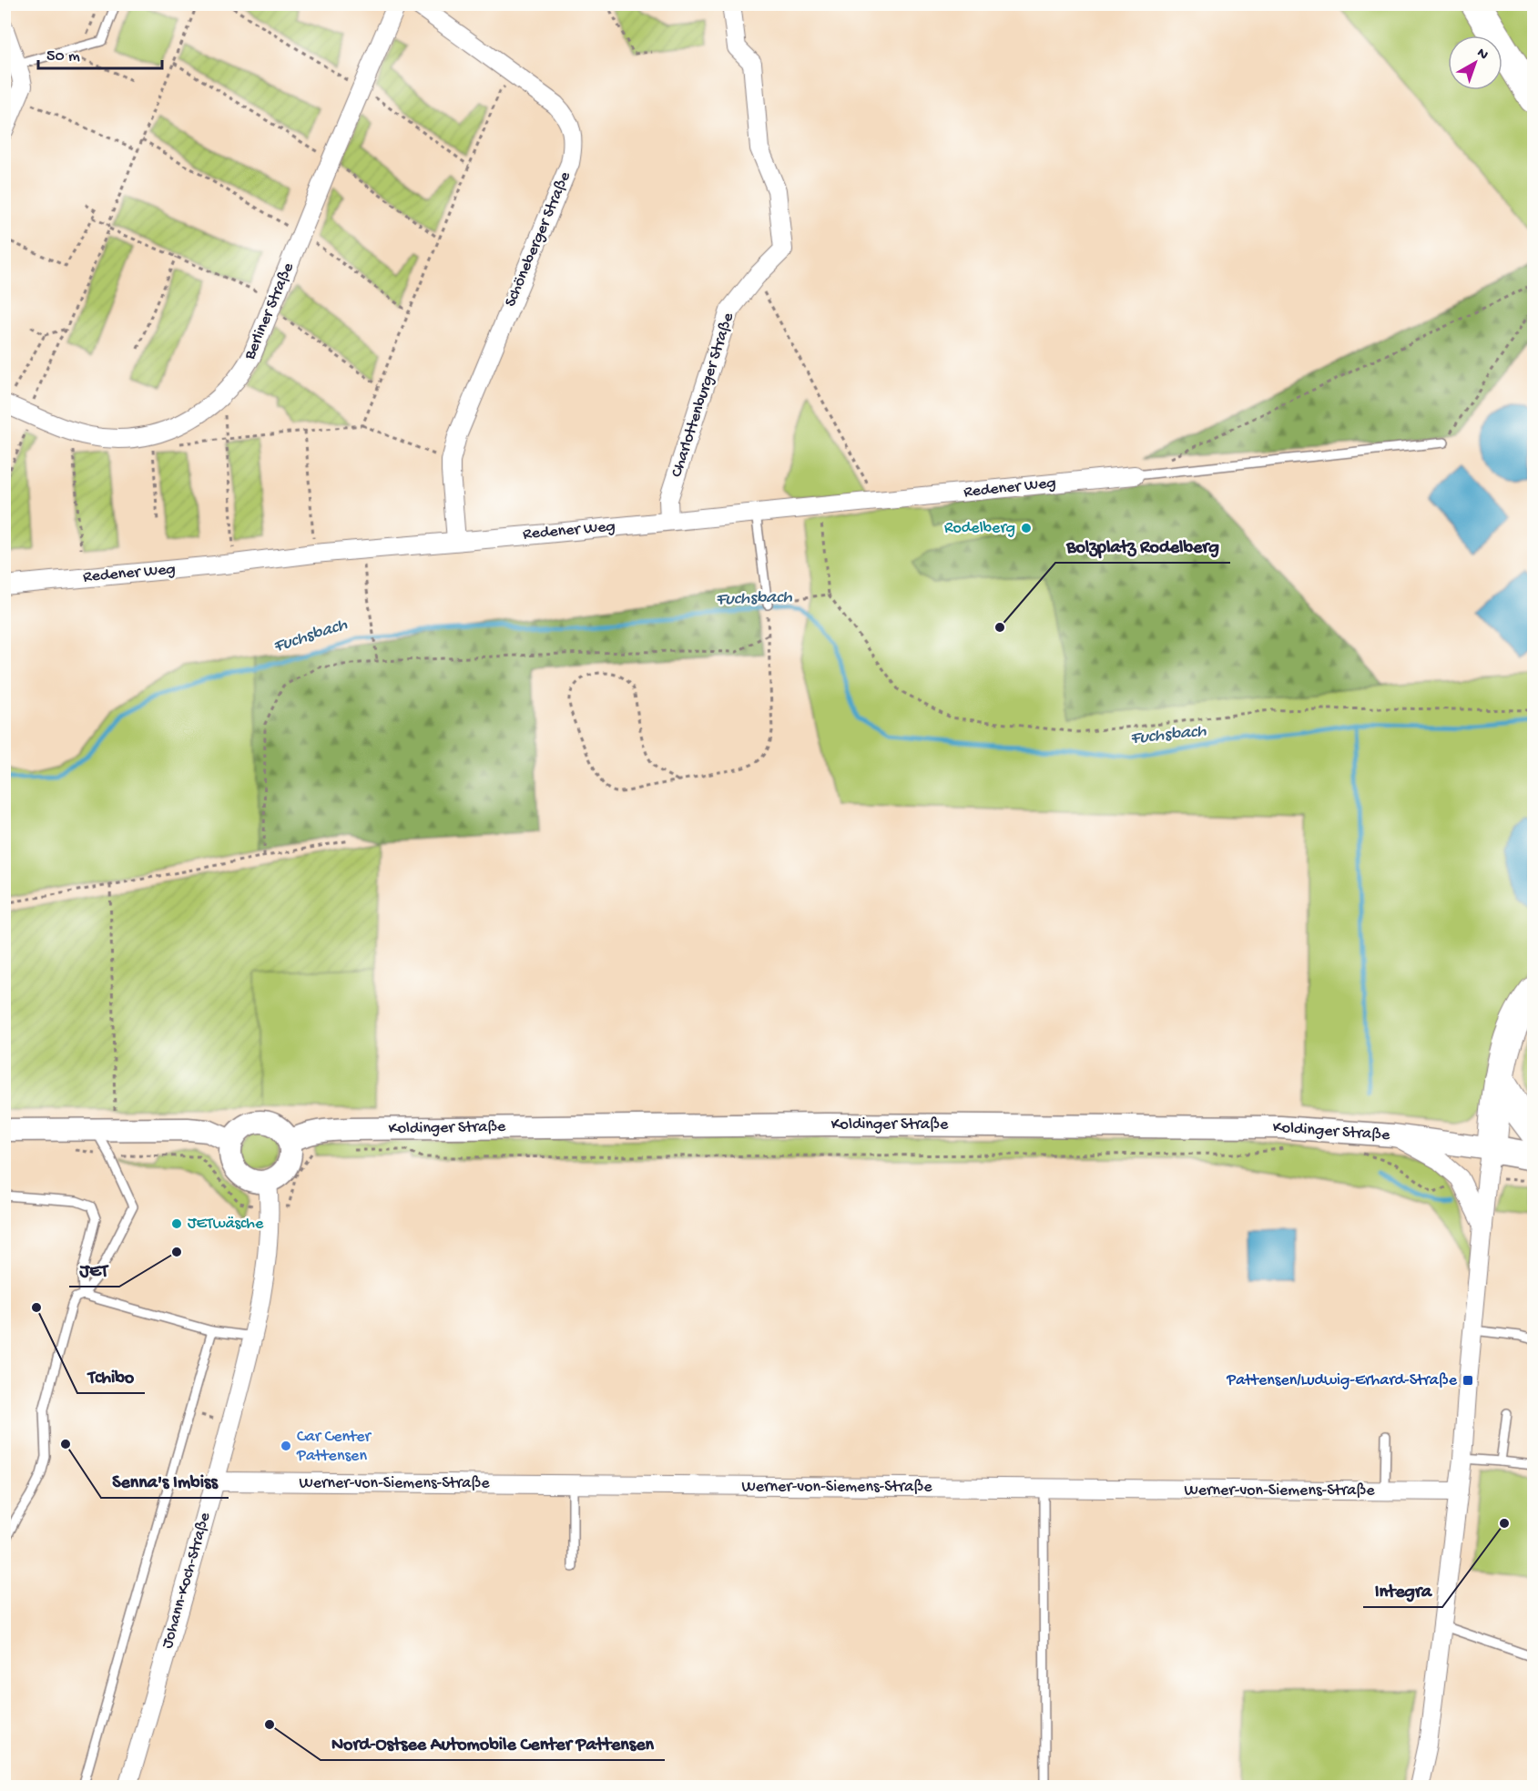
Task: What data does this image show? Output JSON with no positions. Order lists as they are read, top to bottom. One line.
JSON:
{"streets":{"street":["Schöneberger Straße","Berliner Straße","Charlottenburger Straße","Redener Weg","Koldinger Straße","Werner-von-Siemens-Straße","Johann-Koch-Straße"]},"crossings":[["Schöneberger Straße","Redener Weg"],["Charlottenburger Straße","Redener Weg"],["Koldinger Straße","Johann-Koch-Straße"],["Werner-von-Siemens-Straße","Johann-Koch-Straße"]],"water":["Fuchsbach"],"places":{"other":["Rodelberg","Bolzplatz Rodelberg","JETwäsche","JET","Tchibo","Senna's Imbiss","Car Center Pattensen","Integra","Nord-Ostsee Automobile Center Pattensen"],"transit":["Pattensen/Ludwig-Erhard-Straße"]},"scale_bar":"50 m","north":"top right"}
